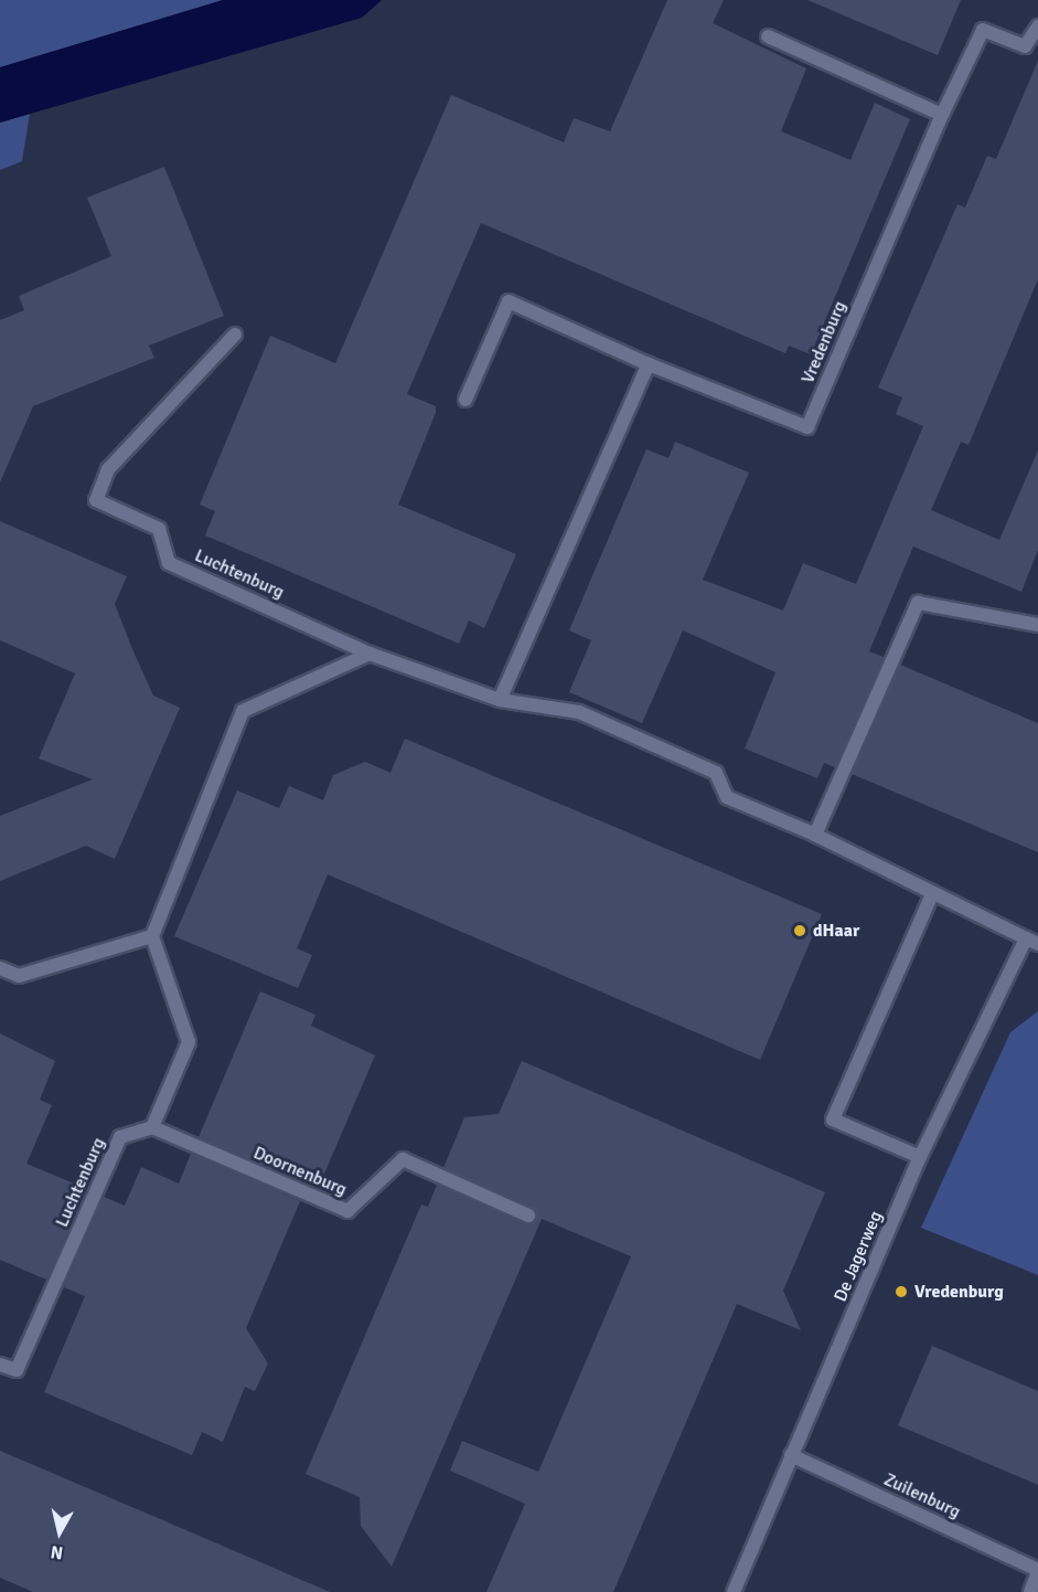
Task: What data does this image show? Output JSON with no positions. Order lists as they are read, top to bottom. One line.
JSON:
{"streets":{"street":["Vredenburg","Luchtenburg","Doornenburg","De Jagerweg","Zuilenburg"]},"crossings":[["Luchtenburg","Doornenburg"],["De Jagerweg","Zuilenburg"]],"places":["dHaar","Vredenburg"],"north":"bottom"}
